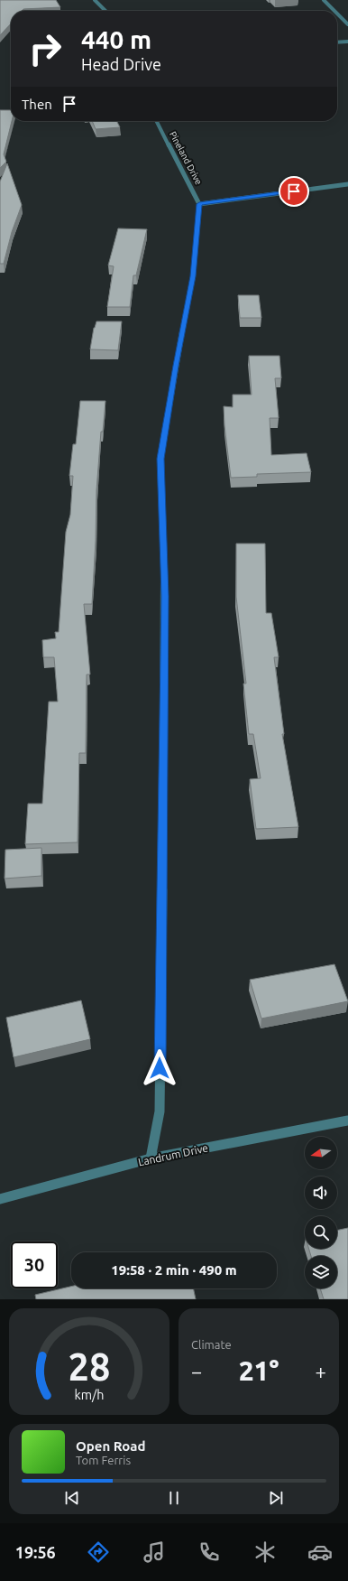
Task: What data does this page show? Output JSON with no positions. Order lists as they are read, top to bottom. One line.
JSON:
{"streets":{"street":["Pineland Drive","Landrum Drive"]},"north":"left","page":{"turn":["440 m","Head Drive"],"then":"Then","limit":"30","trip":"19:58 · 2 min · 490 m","tile":"Climate","heat":["−","21°","+"],"song":["Open Road","Tom Ferris"],"tabs":"19:56","gauge":["28","km/h"]}}
